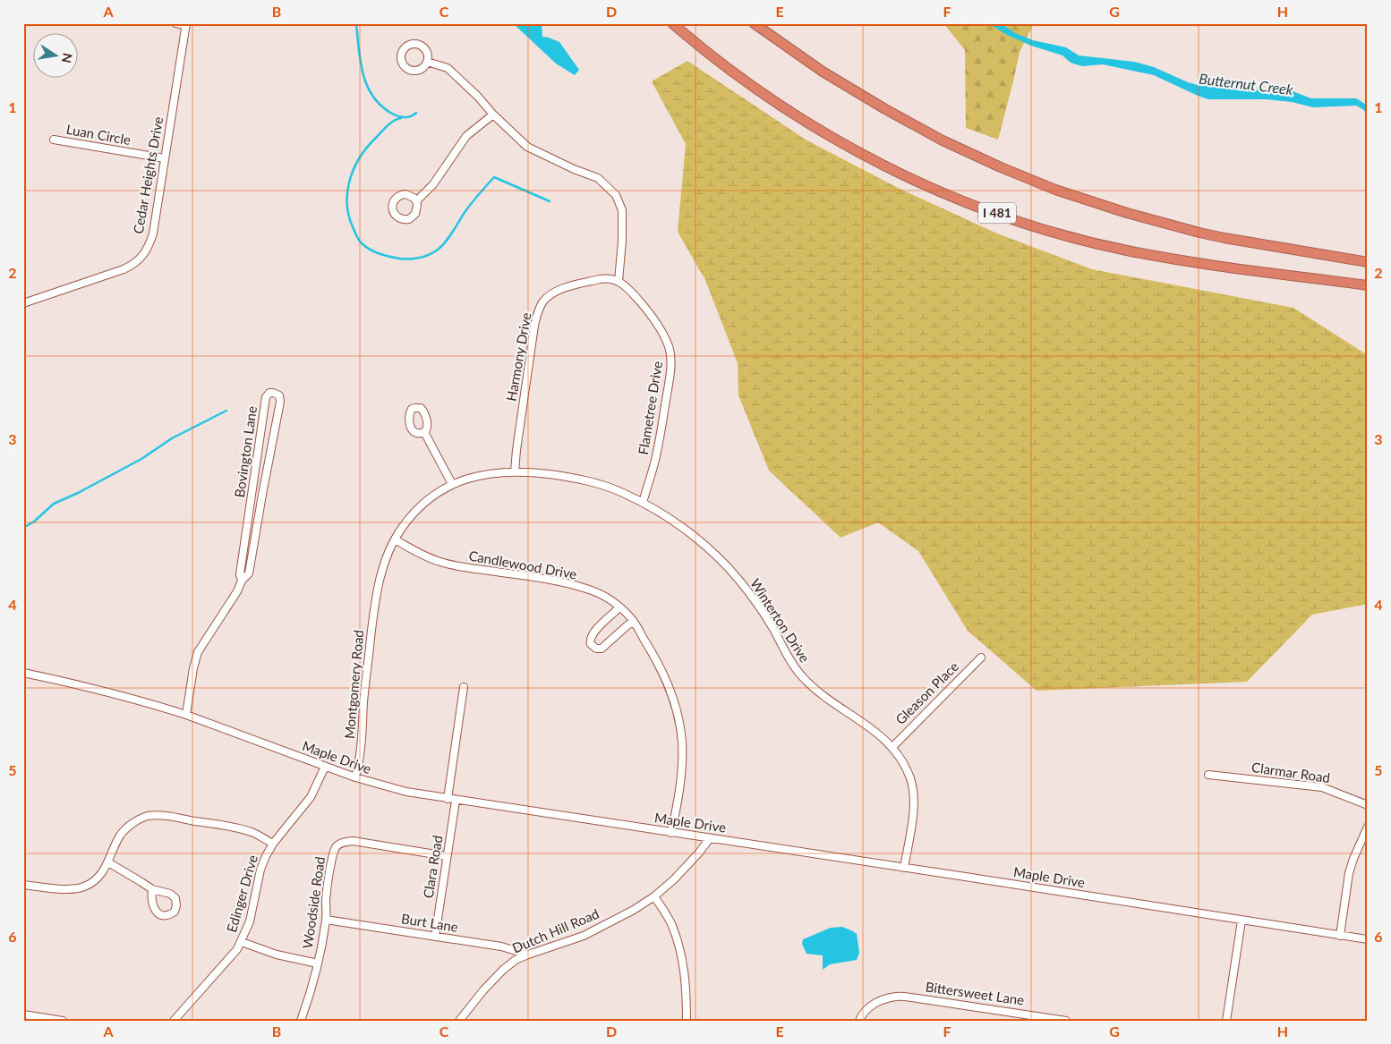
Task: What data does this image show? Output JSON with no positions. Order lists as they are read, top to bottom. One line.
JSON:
{"streets":{"highway":["I 481"],"street":["Luan Circle","Cedar Heights Drive","Harmony Drive","Flametree Drive","Bovington Lane","Candlewood Drive","Winterton Drive","Montgomery Road","Gleason Place","Maple Drive","Clarmar Road","Clara Road","Edinger Drive","Woodside Road","Burt Lane","Dutch Hill Road","Bittersweet Lane"]},"crossings":[["Luan Circle","Cedar Heights Drive"],["Harmony Drive","Flametree Drive"],["Harmony Drive","Winterton Drive"],["Flametree Drive","Winterton Drive"],["Bovington Lane","Maple Drive"],["Candlewood Drive","Winterton Drive"],["Candlewood Drive","Maple Drive"],["Winterton Drive","Montgomery Road"],["Winterton Drive","Gleason Place"],["Winterton Drive","Maple Drive"],["Montgomery Road","Maple Drive"],["Maple Drive","Clara Road"],["Maple Drive","Edinger Drive"],["Maple Drive","Dutch Hill Road"],["Clara Road","Woodside Road"],["Clara Road","Burt Lane"],["Woodside Road","Burt Lane"],["Burt Lane","Dutch Hill Road"]],"water":["Butternut Creek"],"north":"right","grid":{"columns":["A","B","C","D","E","F","G","H"],"rows":["1","2","3","4","5","6"]}}
